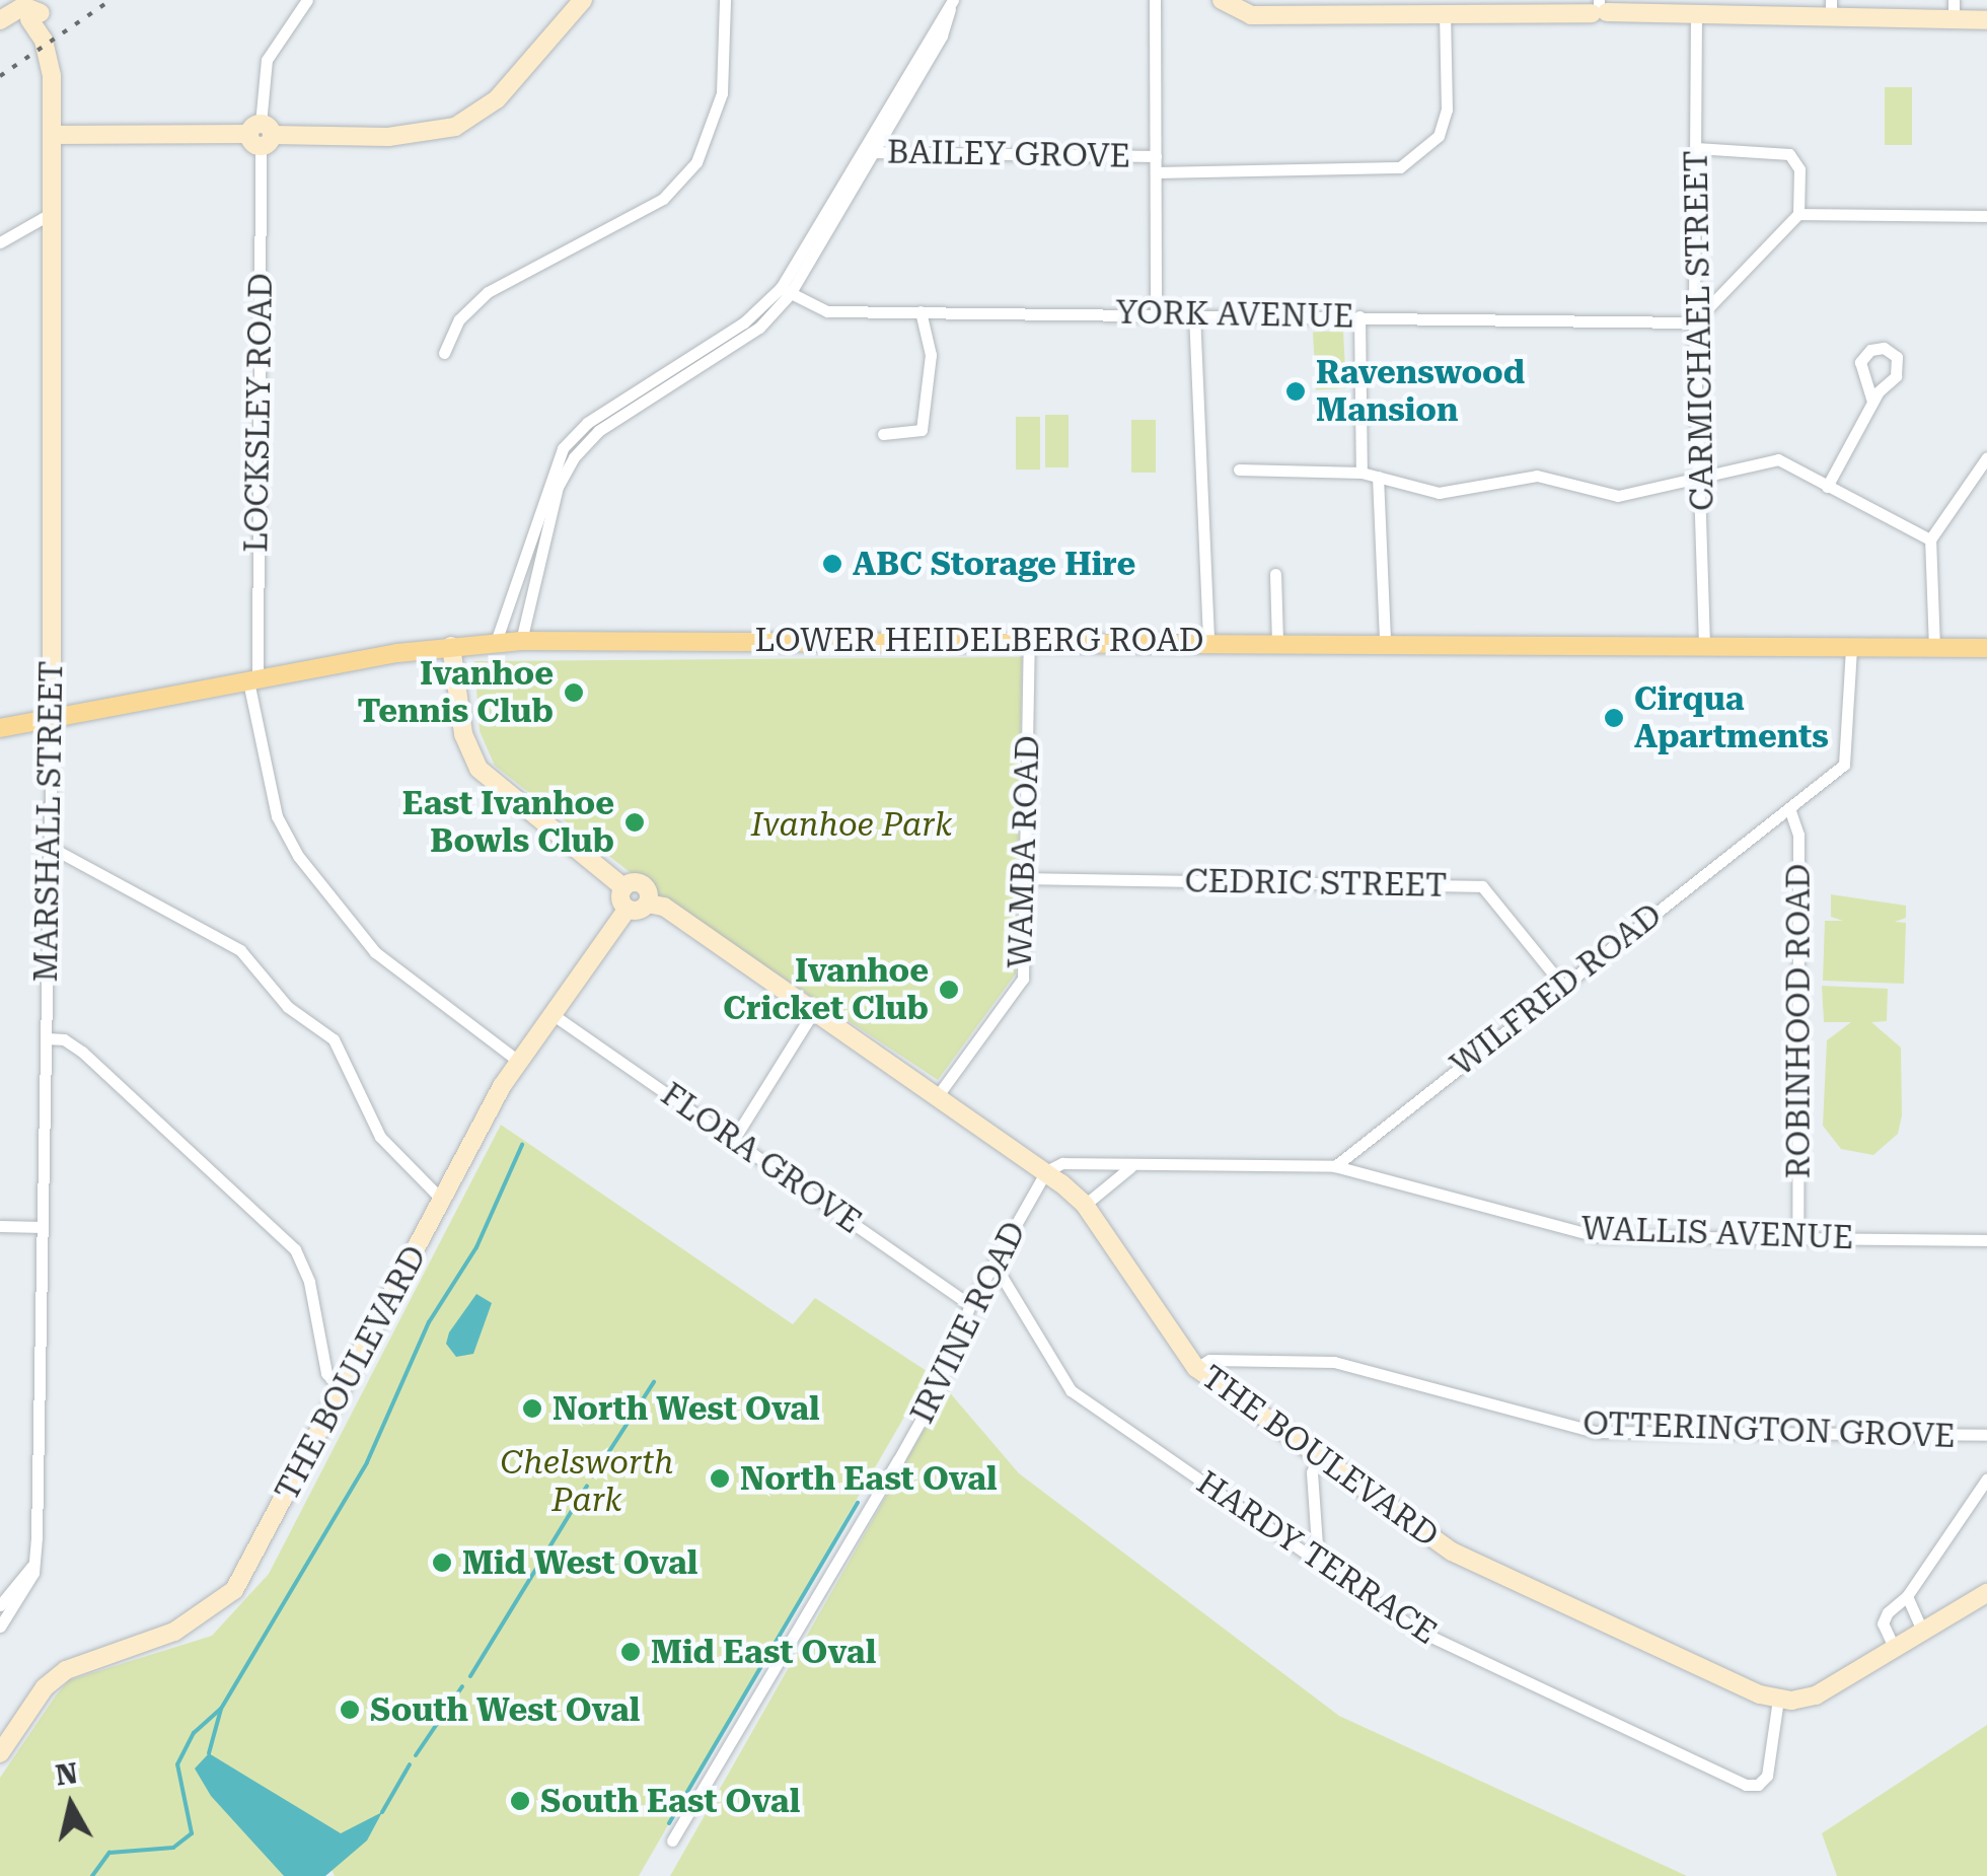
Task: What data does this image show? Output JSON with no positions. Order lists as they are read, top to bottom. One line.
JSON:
{"streets":{"main road":["LOWER HEIDELBERG ROAD"],"street":["BAILEY GROVE","YORK AVENUE","CARMICHAEL STREET","LOCKSLEY ROAD","MARSHALL STREET","WAMBA ROAD","CEDRIC STREET","WILFRED ROAD","ROBINHOOD ROAD","FLORA GROVE","WALLIS AVENUE","IRVINE ROAD","THE BOULEVARD","OTTERINGTON GROVE","HARDY TERRACE"]},"crossings":[["YORK AVENUE","CARMICHAEL STREET"],["CARMICHAEL STREET","LOWER HEIDELBERG ROAD"],["LOCKSLEY ROAD","LOWER HEIDELBERG ROAD"],["LOCKSLEY ROAD","THE BOULEVARD"],["LOWER HEIDELBERG ROAD","MARSHALL STREET"],["LOWER HEIDELBERG ROAD","WAMBA ROAD"],["LOWER HEIDELBERG ROAD","WILFRED ROAD"],["WAMBA ROAD","CEDRIC STREET"],["WAMBA ROAD","THE BOULEVARD"],["CEDRIC STREET","WILFRED ROAD"],["WILFRED ROAD","ROBINHOOD ROAD"],["WILFRED ROAD","WALLIS AVENUE"],["ROBINHOOD ROAD","WALLIS AVENUE"],["FLORA GROVE","IRVINE ROAD"],["FLORA GROVE","THE BOULEVARD"],["IRVINE ROAD","THE BOULEVARD"],["IRVINE ROAD","HARDY TERRACE"],["THE BOULEVARD","OTTERINGTON GROVE"],["THE BOULEVARD","HARDY TERRACE"]],"parks":["Ivanhoe Park","Chelsworth Park"],"places":["Ravenswood Mansion","ABC Storage Hire","Ivanhoe Tennis Club","Cirqua Apartments","East Ivanhoe Bowls Club","Ivanhoe Cricket Club","North West Oval","North East Oval","Mid West Oval","Mid East Oval","South West Oval","South East Oval"],"north":"top"}
